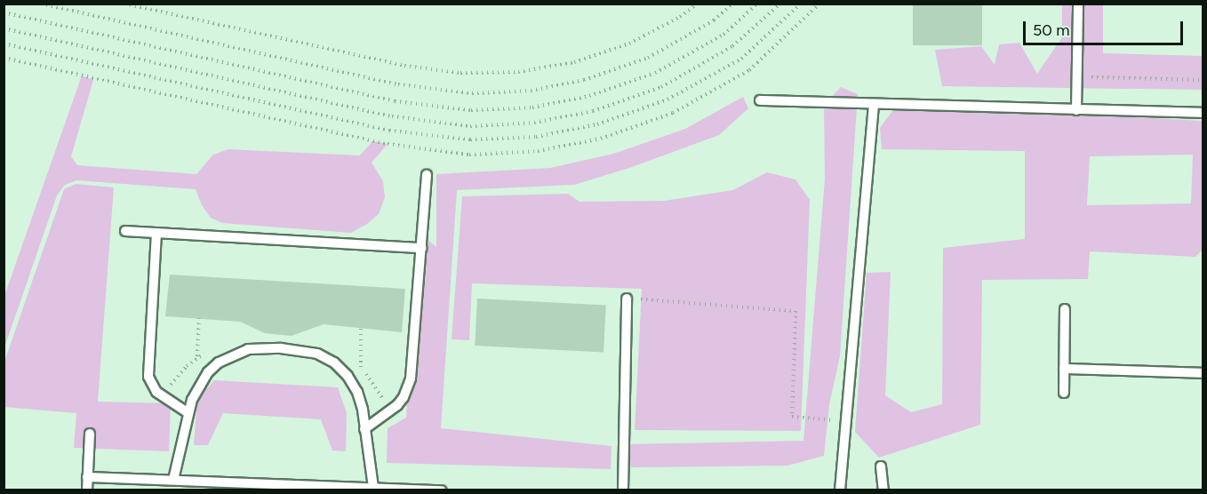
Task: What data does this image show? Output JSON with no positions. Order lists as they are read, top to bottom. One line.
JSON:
{"scale_bar":"50 m"}
